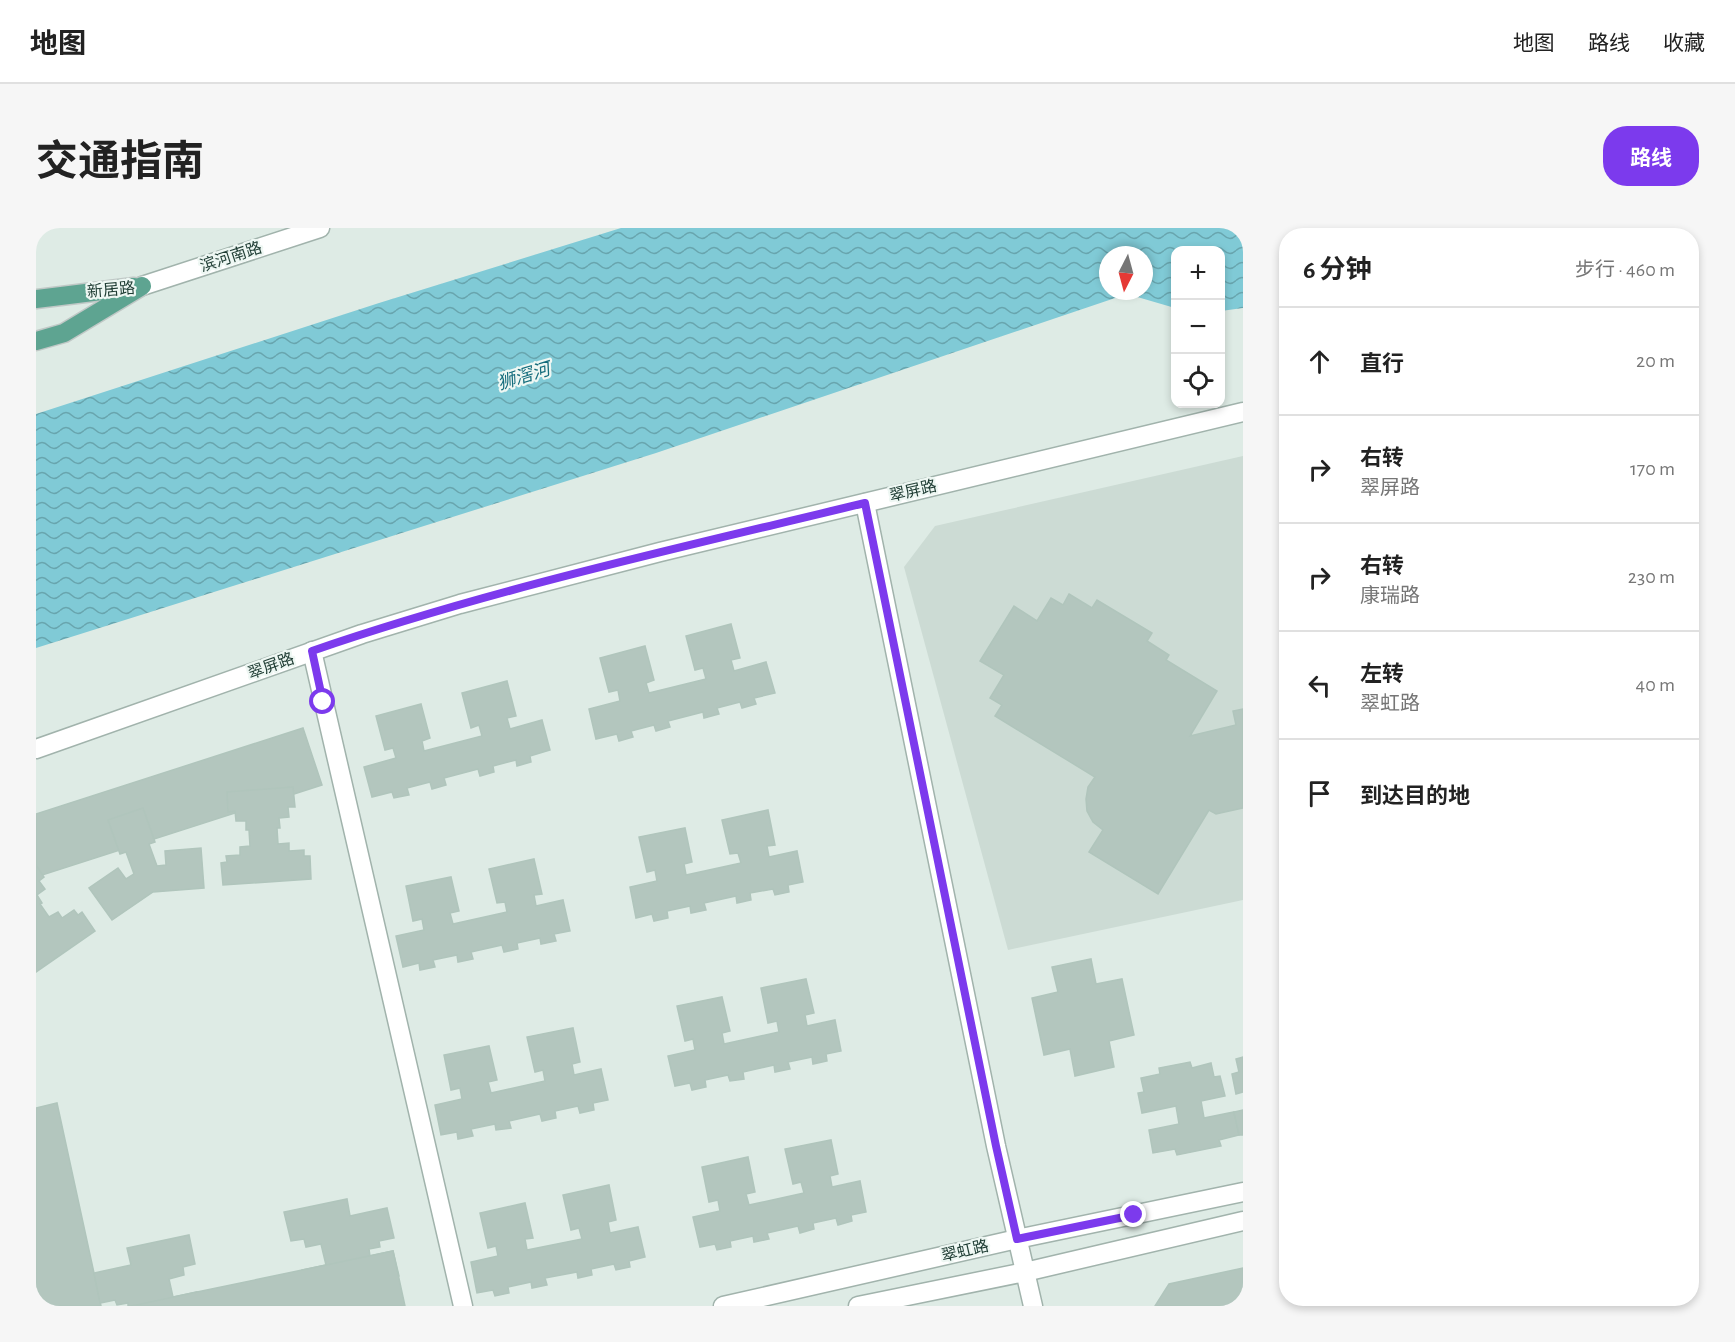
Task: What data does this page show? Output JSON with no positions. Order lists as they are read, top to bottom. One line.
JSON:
{"streets":{"main road":["新居路"],"street":["滨河南路","翠屏路","翠虹路"]},"crossings":[["滨河南路","新居路"]],"water":["狮滘河"],"north":"bottom","page":{"header":"地图","nav":["地图","路线","收藏"],"title":"交通指南","buttons":"路线","heading":["6 分钟","步行 · 460 m"],"map_buttons":["+","−"],"list":[["直行","20 m"],["右转","翠屏路","170 m"],["右转","康瑞路","230 m"],["左转","翠虹路","40 m"],"到达目的地"]}}
